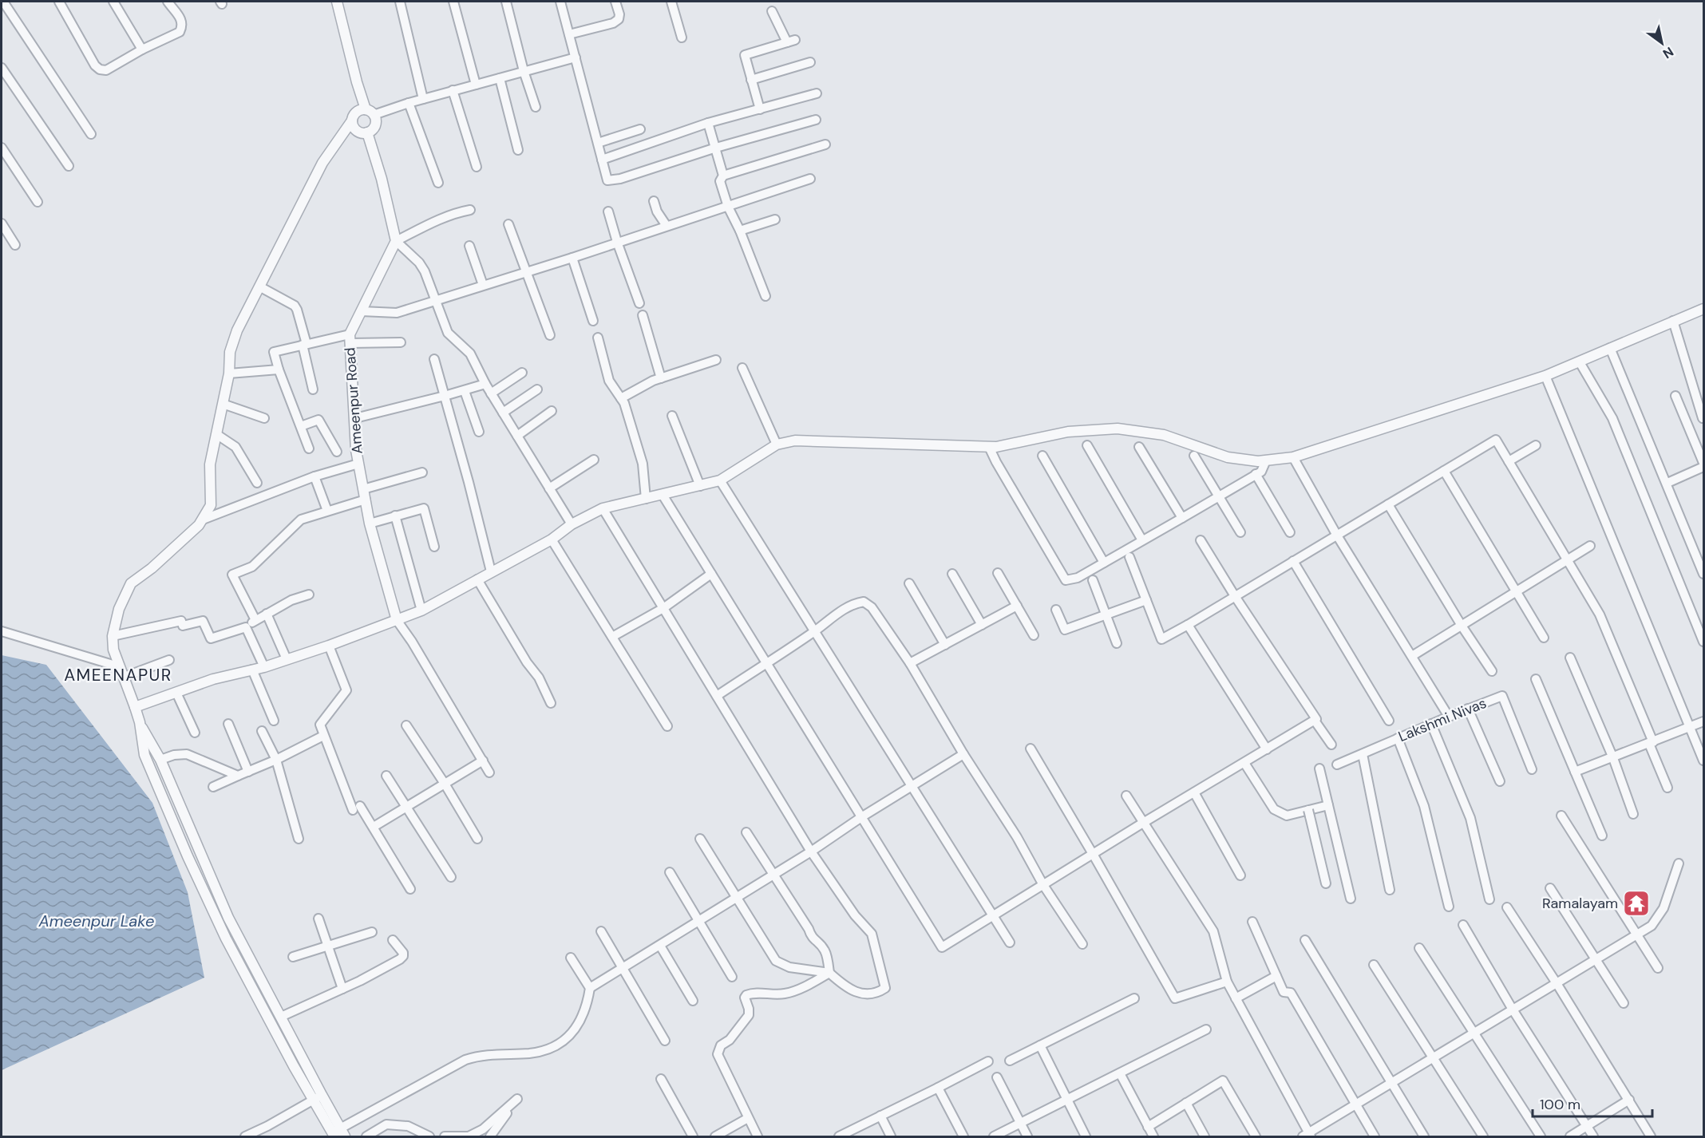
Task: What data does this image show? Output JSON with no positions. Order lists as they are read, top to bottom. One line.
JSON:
{"streets":{"street":["Ameenpur Road","Lakshmi Nivas"]},"districts":["AMEENAPUR"],"water":["Ameenpur Lake"],"places":{"temple":["Ramalayam"]},"scale_bar":"100 m","north":"bottom right"}
